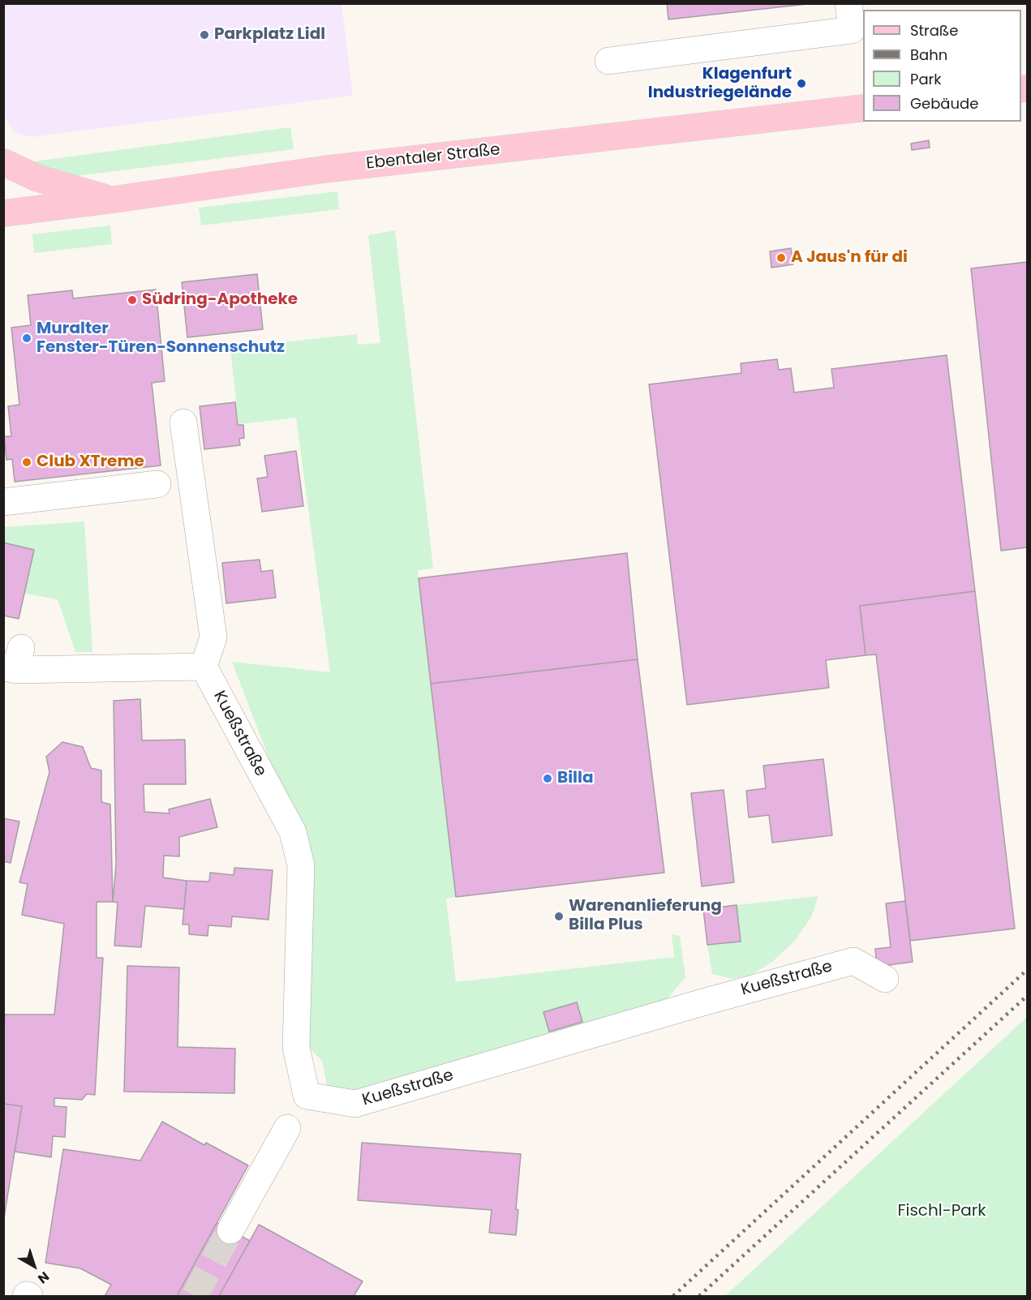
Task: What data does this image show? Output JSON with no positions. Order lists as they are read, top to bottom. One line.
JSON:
{"streets":{"main road":["Ebentaler Straße"],"street":["Kueßstraße"]},"parks":["Fischl-Park"],"places":["Parkplatz Lidl","Klagenfurt Industriegelände","A Jaus'n für di","Südring-Apotheke","Muralter Fenster-Türen-Sonnenschutz","Club XTreme","Billa","Warenanlieferung Billa Plus"],"legend":["Straße","Bahn","Park","Gebäude"],"north":"bottom right"}
